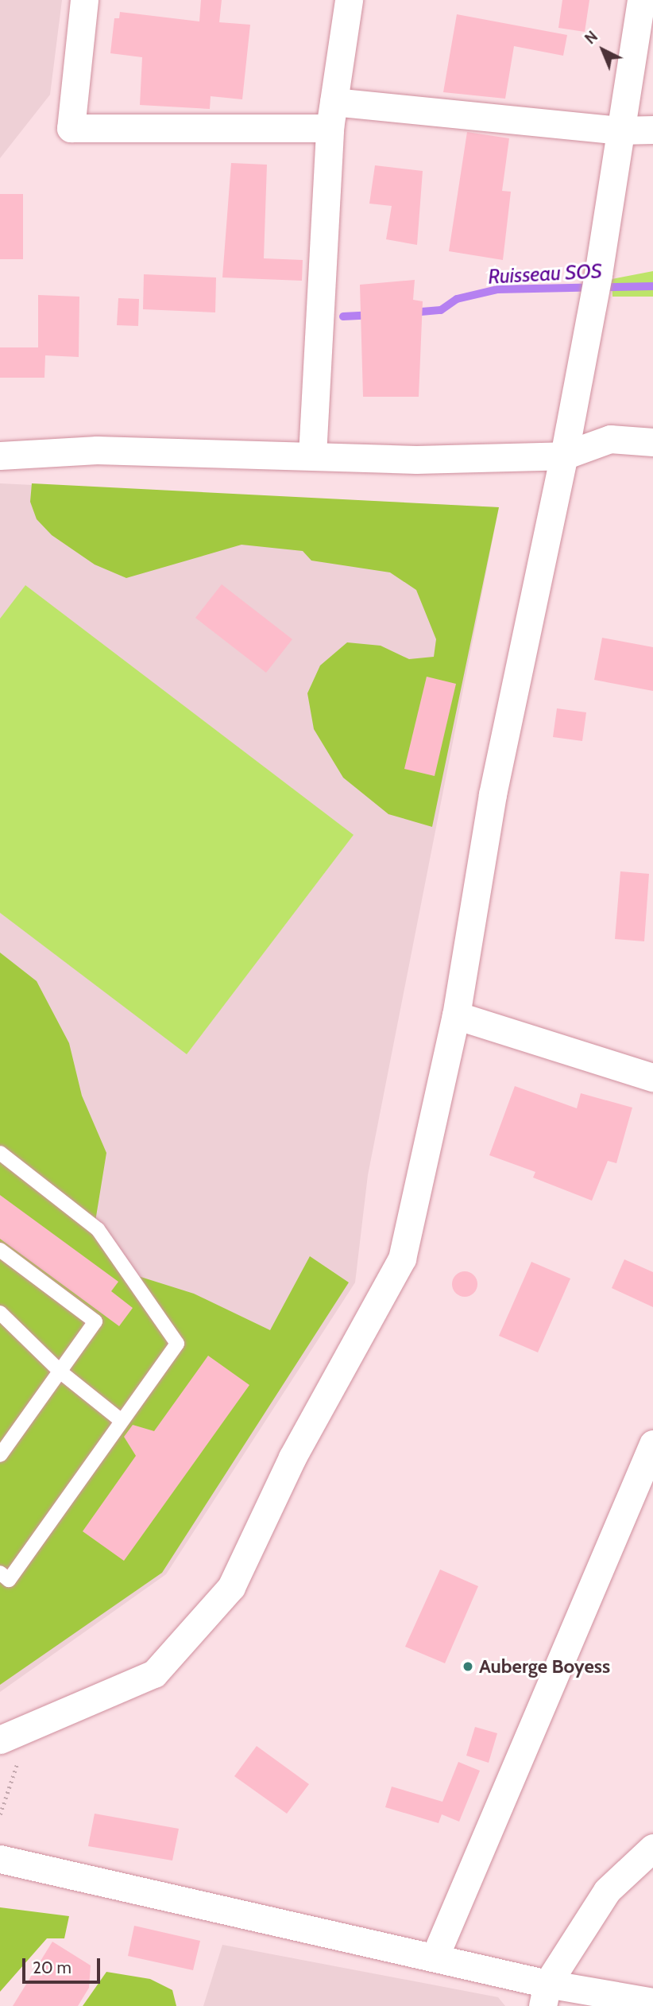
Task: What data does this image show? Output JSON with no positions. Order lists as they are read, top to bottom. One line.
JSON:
{"water":["Ruisseau SOS"],"places":["Auberge Boyess"],"scale_bar":"20 m","north":"top left"}
